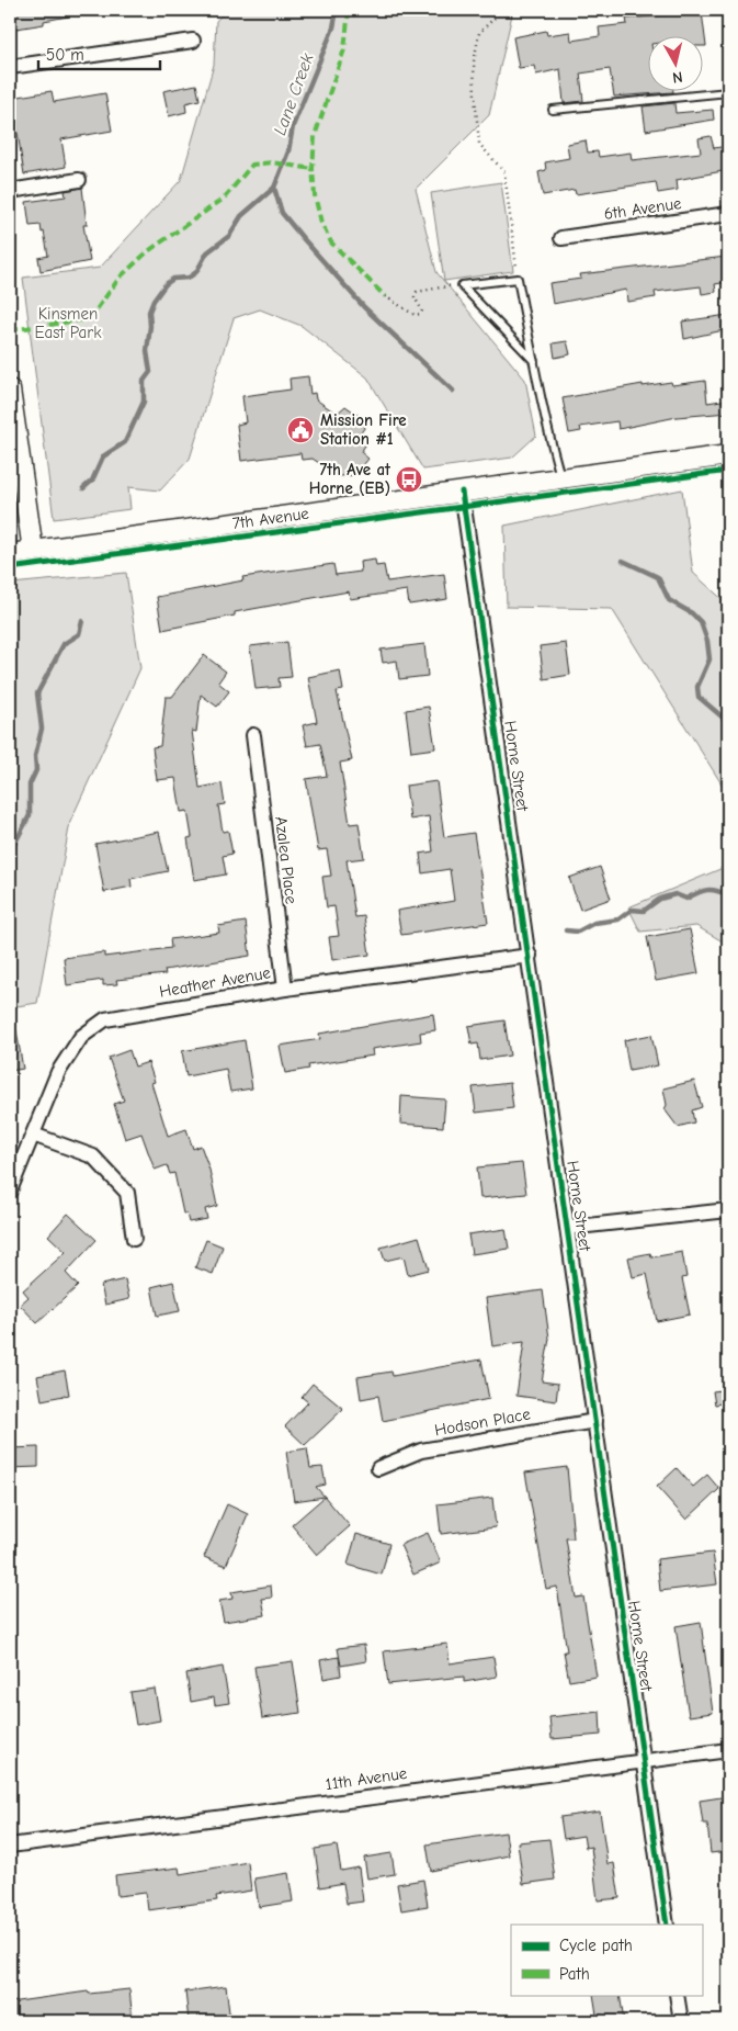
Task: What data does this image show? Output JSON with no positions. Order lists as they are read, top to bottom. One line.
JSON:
{"streets":{"street":["6th Avenue","7th Avenue","Horne Street","Azalea Place","Heather Avenue","Hodson Place","11th Avenue"]},"crossings":[["7th Avenue","Horne Street"],["Horne Street","Heather Avenue"],["Horne Street","Hodson Place"],["Horne Street","11th Avenue"],["Azalea Place","Heather Avenue"]],"water":["Lane Creek"],"parks":["Kinsmen East Park"],"places":{"public building":["Mission Fire Station #1"],"bus stop":["7th Ave at Horne (EB)"]},"legend":["Cycle path","Path"],"scale_bar":"50 m","north":"bottom"}
